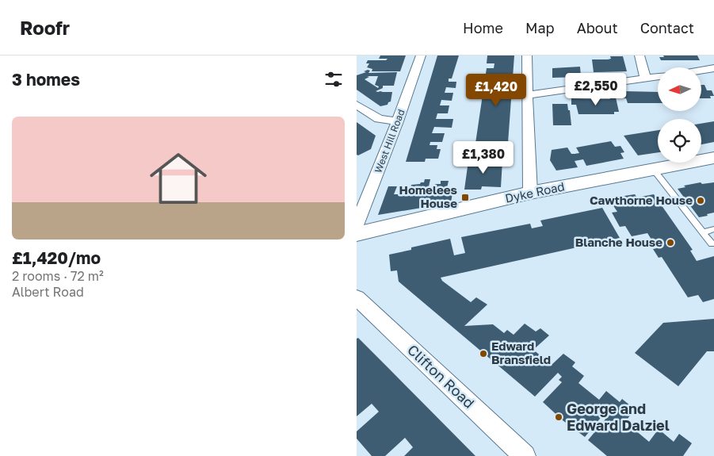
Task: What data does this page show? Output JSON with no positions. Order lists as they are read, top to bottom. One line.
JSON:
{"streets":{"main road":["Dyke Road"],"street":["West Hill Road","Clifton Road"]},"places":{"transit":["Homelees House"],"other":["Cawthorne House","Blanche House","Edward Bransfield","George and Edward Dalziel"]},"north":"left","page":{"header":"Roofr","nav":["Home","Map","About","Contact"],"heading":"3 homes","price":["£2,550","£1,420","£1,380"],"list":[{"name":"£1,420/mo","note":"2 rooms · 72 m² · Albert Road"}]}}
